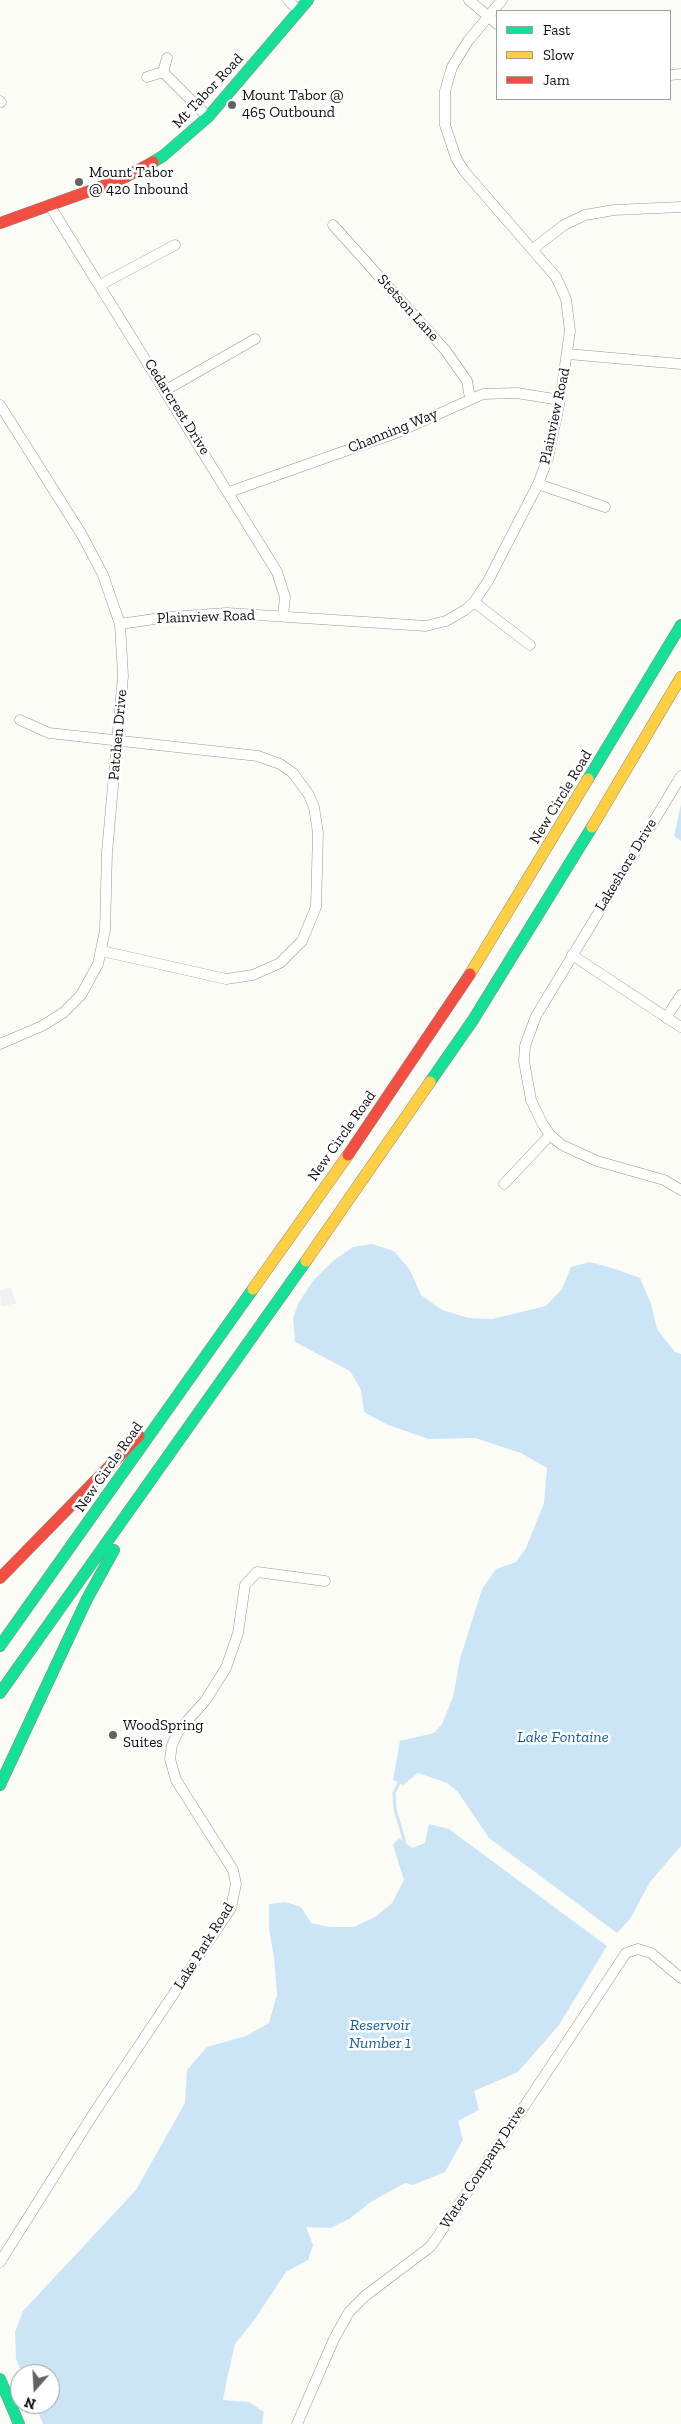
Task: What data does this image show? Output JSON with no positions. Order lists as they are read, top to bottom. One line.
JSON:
{"streets":{"main road":["Mt Tabor Road","New Circle Road"],"street":["Stetson Lane","Cedarcrest Drive","Plainview Road","Channing Way","Patchen Drive","Lakeshore Drive","Lake Park Road","Water Company Drive"]},"crossings":[["Mt Tabor Road","Cedarcrest Drive"],["Stetson Lane","Channing Way"],["Cedarcrest Drive","Plainview Road"],["Cedarcrest Drive","Channing Way"],["Plainview Road","Channing Way"],["Plainview Road","Patchen Drive"]],"water":["Lake Fontaine","Reservoir Number 1"],"places":["Mount Tabor @ 465 Outbound","Mount Tabor @ 420 Inbound","WoodSpring Suites"],"legend":["Fast","Slow","Jam"],"north":"bottom"}
